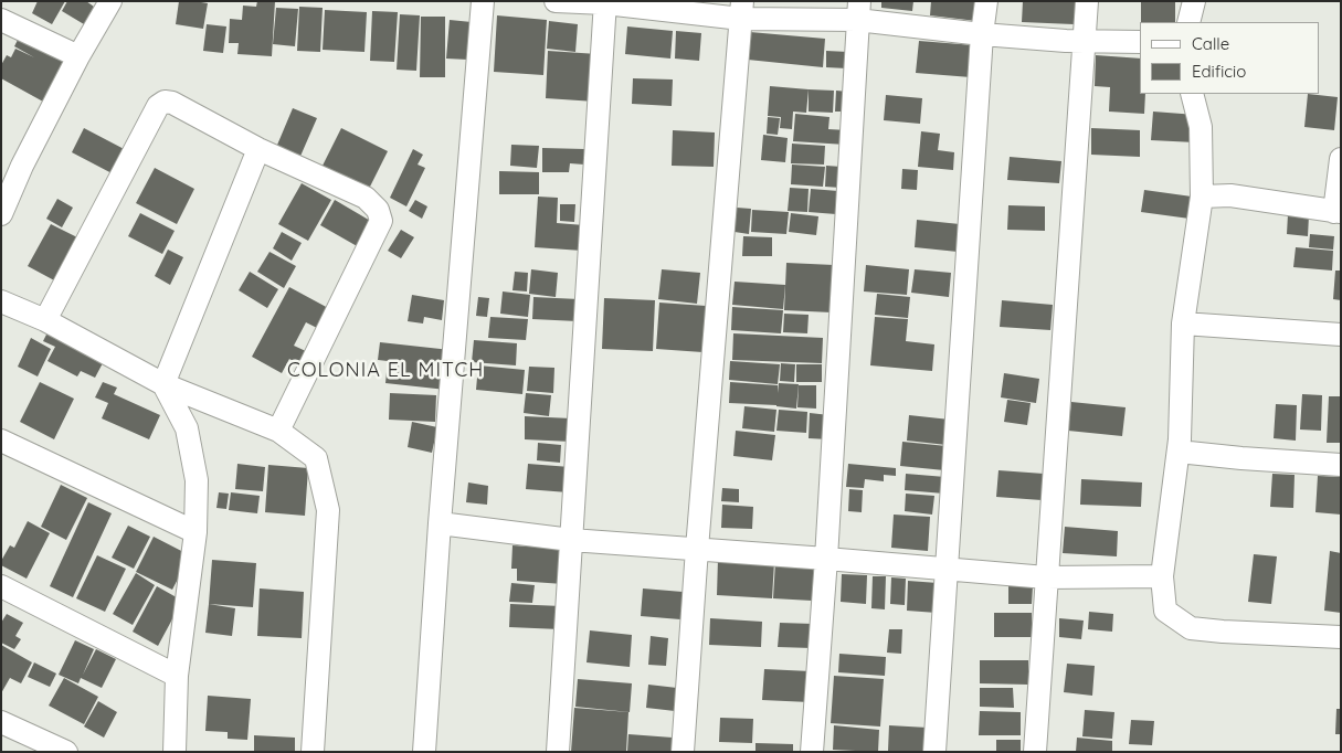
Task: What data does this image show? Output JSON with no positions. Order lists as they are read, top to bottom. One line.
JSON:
{"districts":["COLONIA EL MITCH"],"legend":["Calle","Edificio"]}
